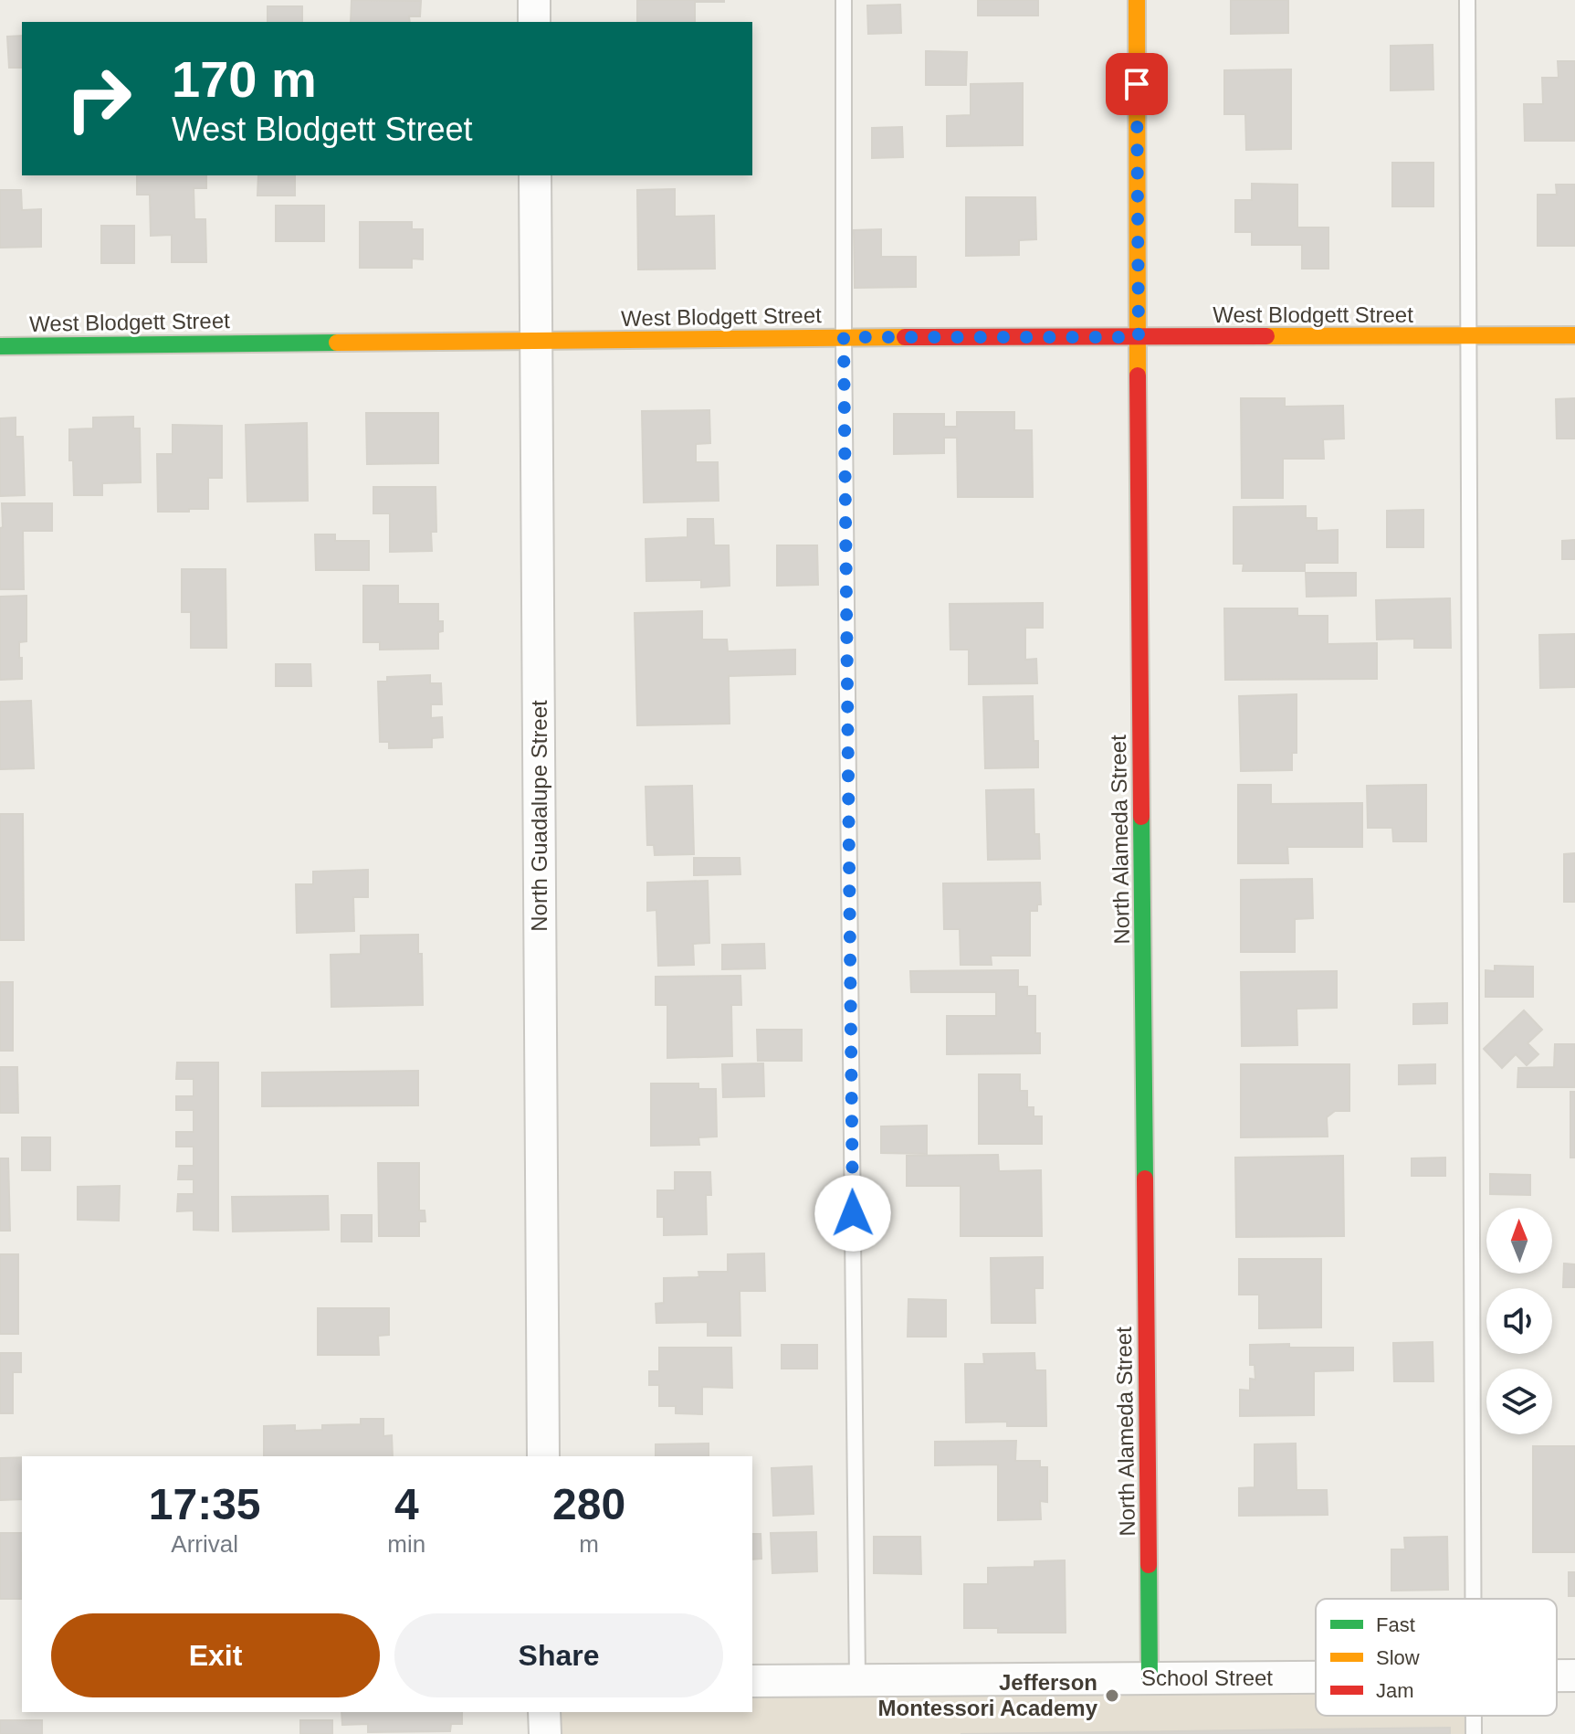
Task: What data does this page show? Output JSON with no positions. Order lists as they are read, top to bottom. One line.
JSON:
{"streets":{"street":["West Blodgett Street","North Guadalupe Street","North Alameda Street","School Street"]},"crossings":[["West Blodgett Street","North Guadalupe Street"],["West Blodgett Street","North Alameda Street"],["North Alameda Street","School Street"]],"places":["Jefferson Montessori Academy"],"legend":["Fast","Slow","Jam"],"north":"top","page":{"turn":["170 m","West Blodgett Street"],"eta":["17:35","Arrival","4","min","280","m"],"buttons":["Exit","Share"]}}
